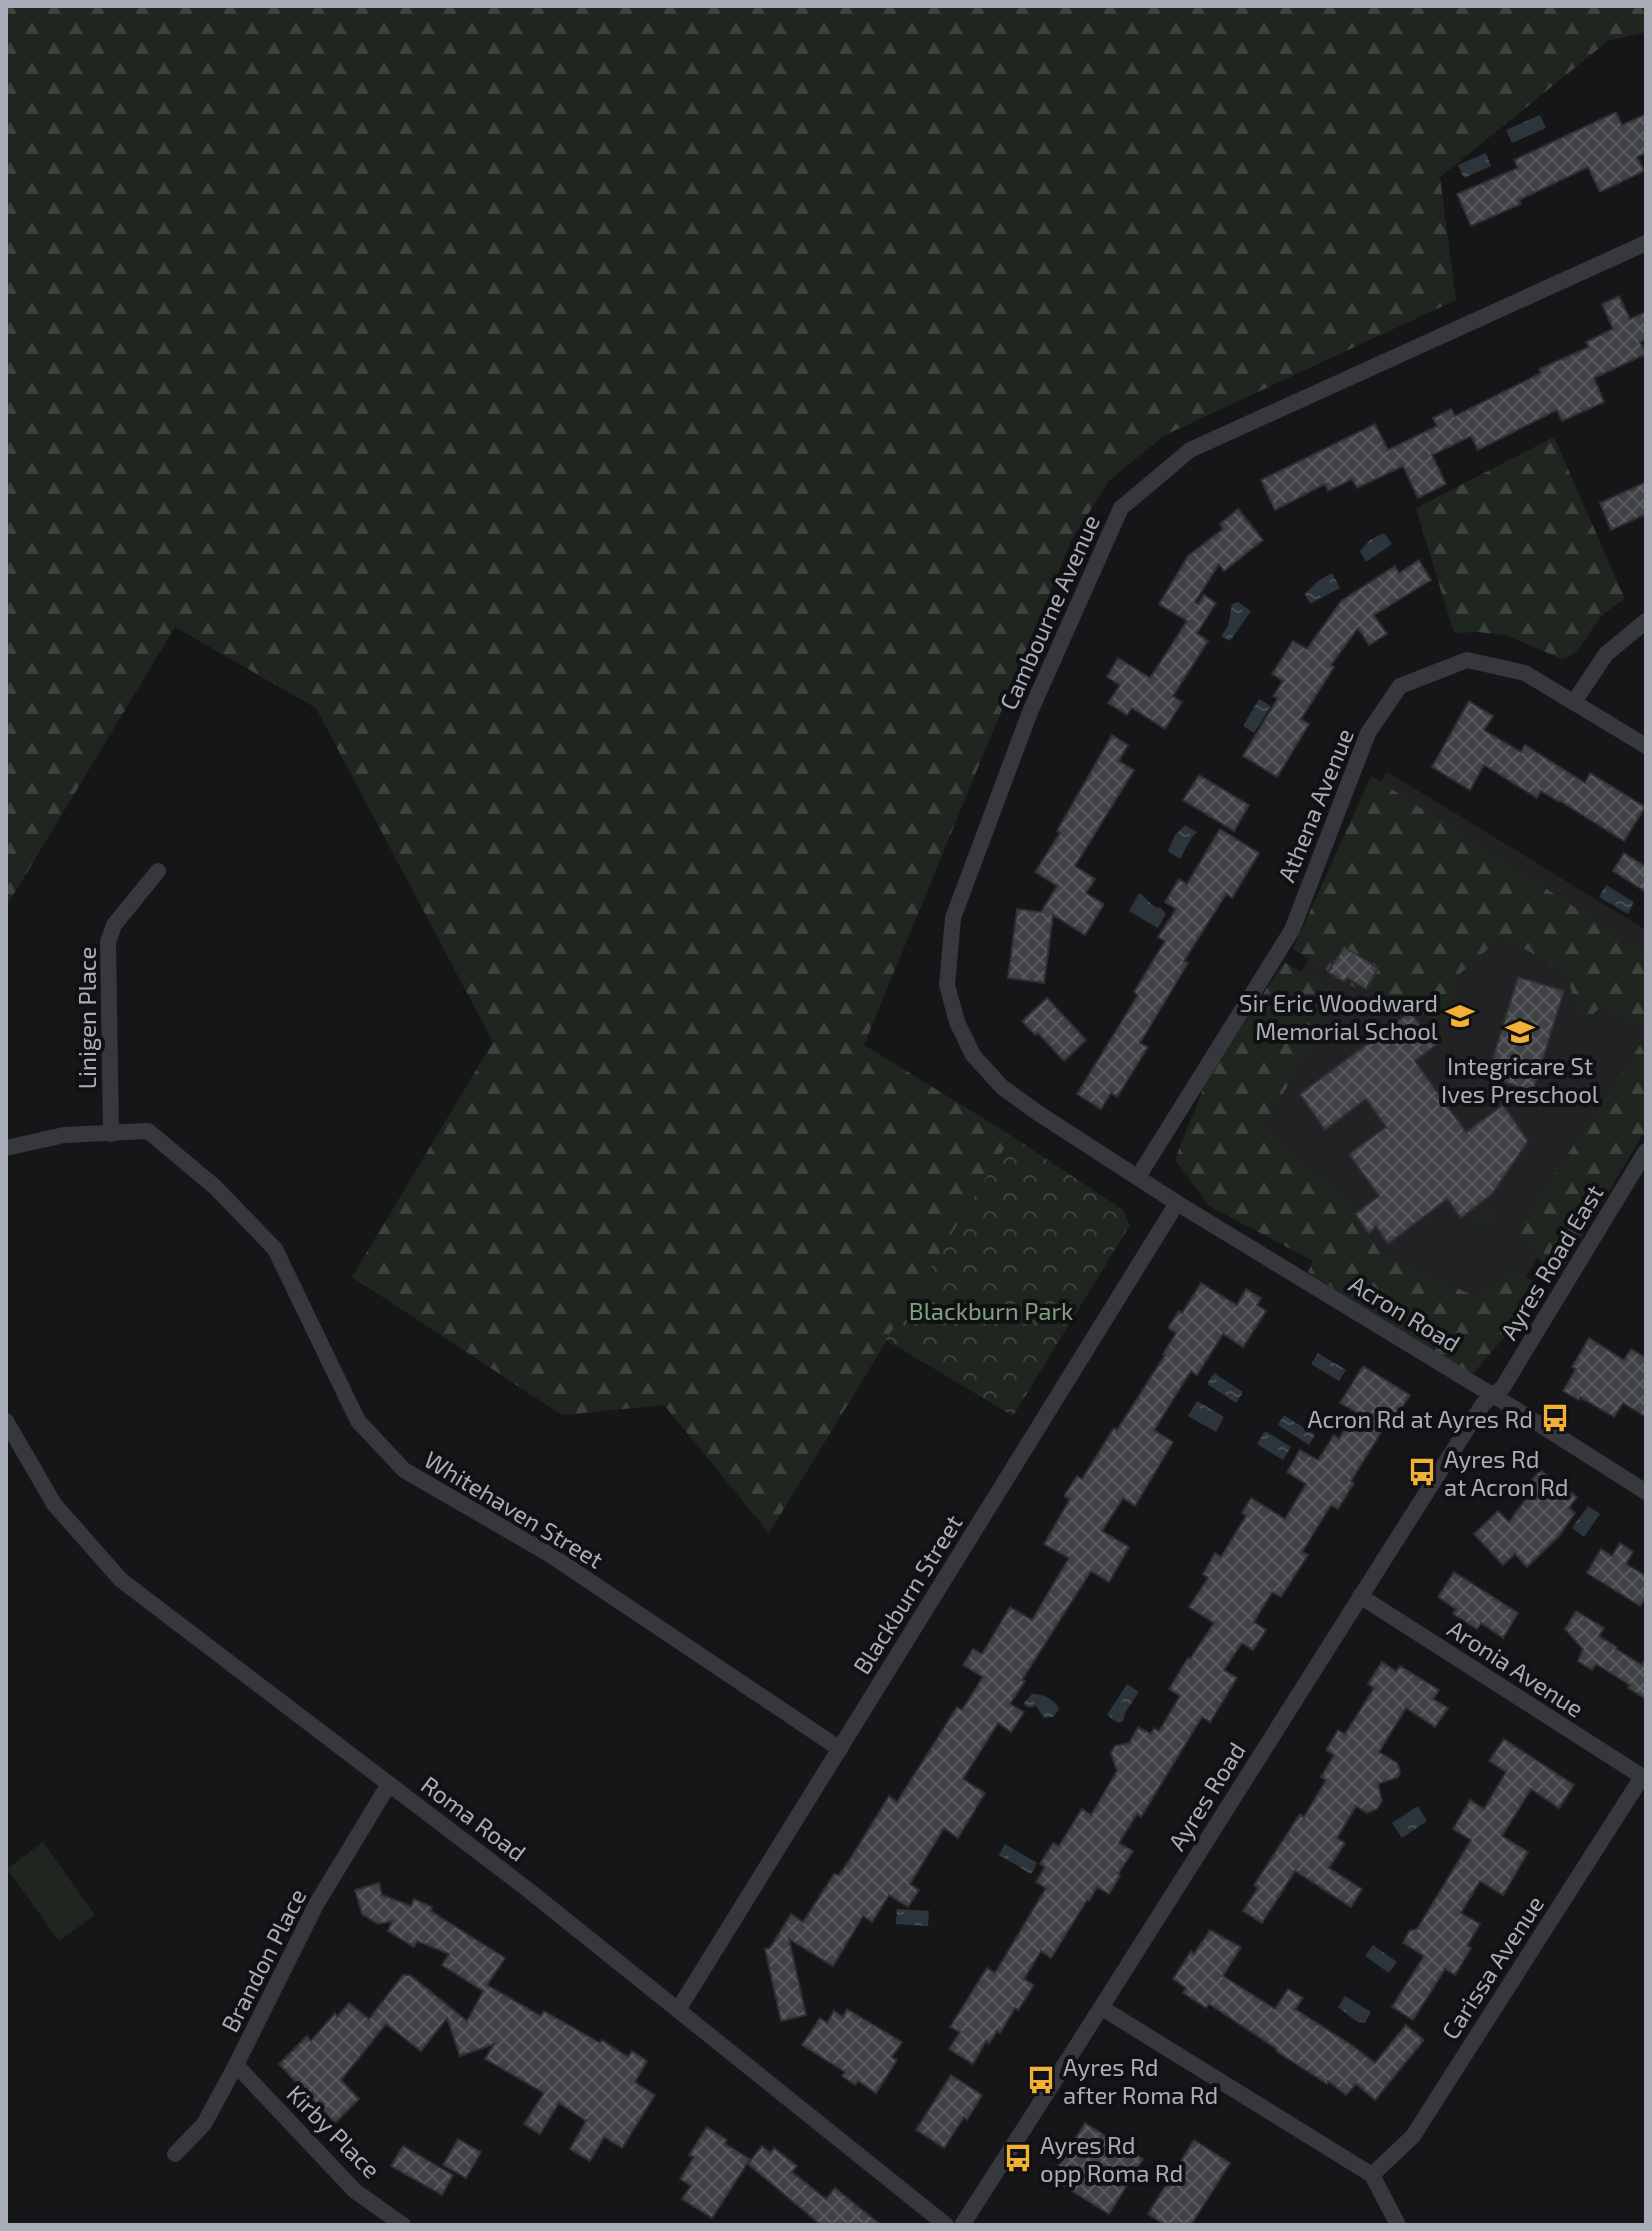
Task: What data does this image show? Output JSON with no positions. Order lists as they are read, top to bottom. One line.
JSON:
{"streets":{"street":["Cambourne Avenue","Athena Avenue","Linigen Place","Ayres Road East","Acron Road","Whitehaven Street","Blackburn Street","Aronia Avenue","Ayres Road","Roma Road","Brandon Place","Carissa Avenue","Kirby Place"]},"crossings":[["Cambourne Avenue","Athena Avenue"],["Cambourne Avenue","Acron Road"],["Athena Avenue","Acron Road"],["Linigen Place","Whitehaven Street"],["Ayres Road East","Acron Road"],["Ayres Road East","Ayres Road"],["Acron Road","Blackburn Street"],["Acron Road","Ayres Road"],["Whitehaven Street","Blackburn Street"],["Blackburn Street","Roma Road"],["Aronia Avenue","Ayres Road"],["Aronia Avenue","Carissa Avenue"],["Roma Road","Brandon Place"],["Brandon Place","Kirby Place"]],"parks":["Blackburn Park"],"places":{"school or university":["Sir Eric Woodward Memorial School","Integricare St Ives Preschool"],"bus stop":["Acron Rd at Ayres Rd","Ayres Rd at Acron Rd","Ayres Rd after Roma Rd","Ayres Rd opp Roma Rd"]}}
